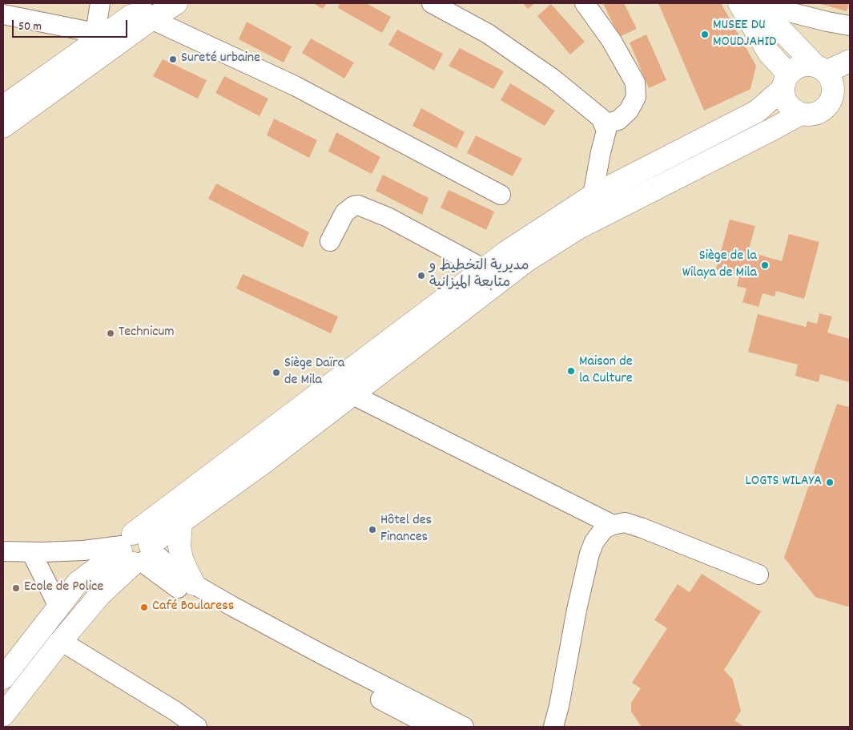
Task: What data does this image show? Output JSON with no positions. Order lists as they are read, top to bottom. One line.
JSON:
{"places":["MUSEE DU MOUDJAHID","Sureté urbaine","Siège de la Wilaya de Mila","مديرية التخطيط و متابعة الميزانية","Technicum","Maison de la Culture","Siège Daïra de Mila","LOGTS WILAYA","Hôtel des Finances","Ecole de Police","Café Boularess"],"scale_bar":"50 m"}
